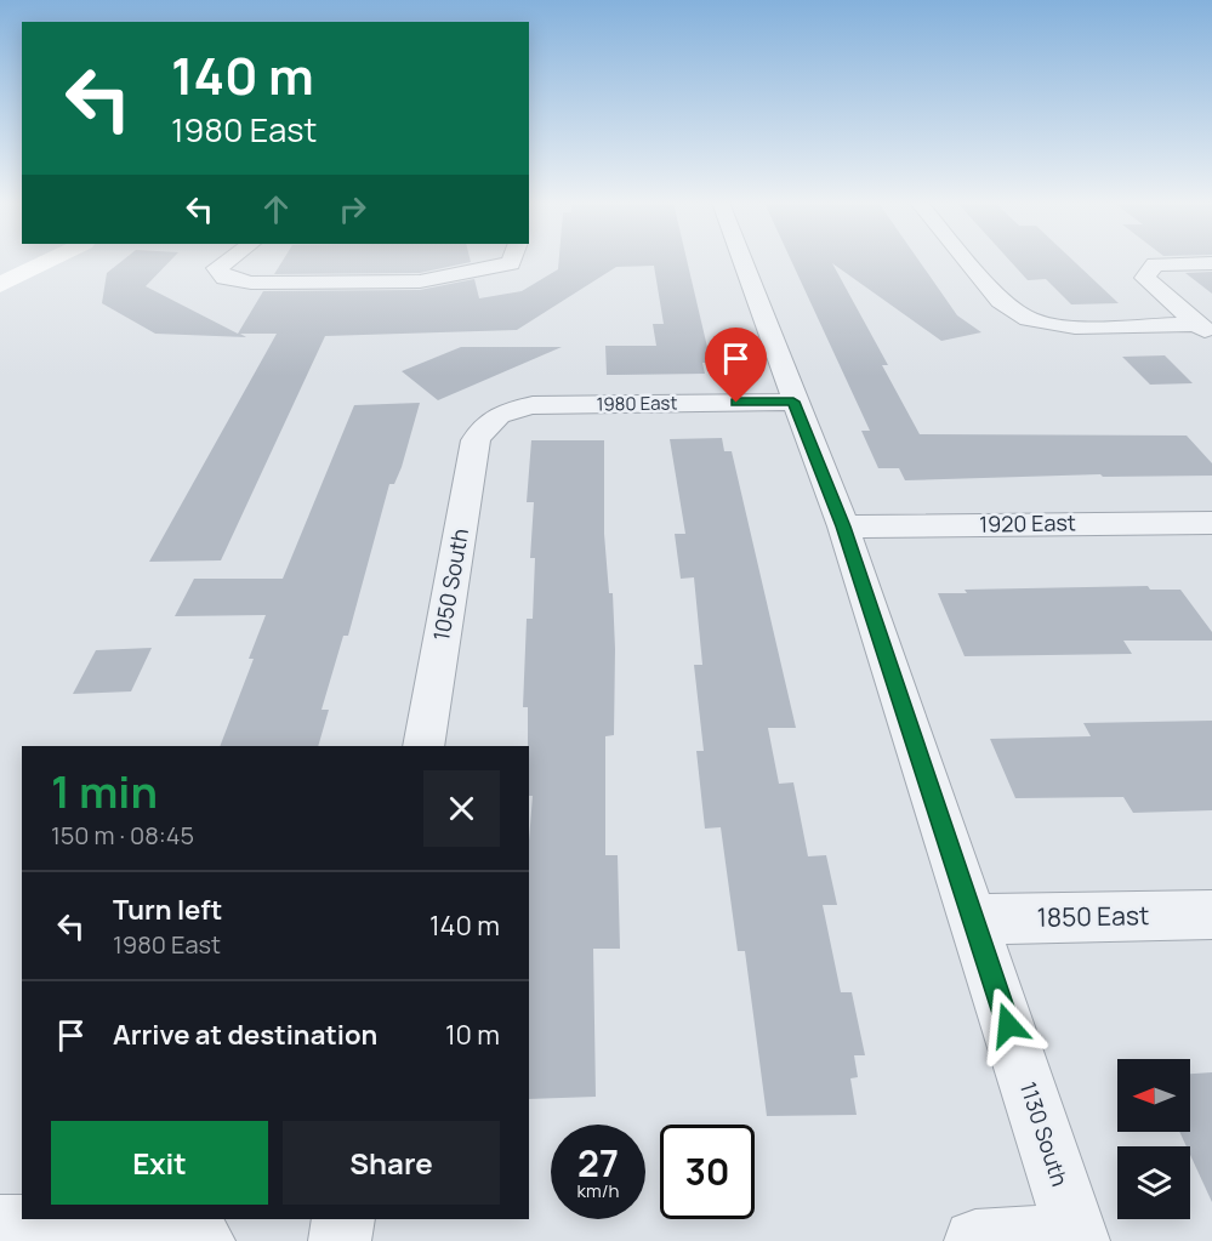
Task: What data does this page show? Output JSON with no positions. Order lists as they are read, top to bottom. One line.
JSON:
{"streets":{"street":["1980 East","1920 East","1050 South","1850 East","1130 South"]},"crossings":[["1980 East","1050 South"],["1980 East","1130 South"],["1920 East","1130 South"],["1850 East","1130 South"]],"north":"left","page":{"turn":["140 m","1980 East"],"heading":["1 min","150 m · 08:45"],"list":[{"name":"Turn left","note":"1980 East","value":"140 m"},{"name":"Arrive at destination","value":"10 m"}],"buttons":["Exit","Share"],"speed":"27 km/h","limit":"30"}}
